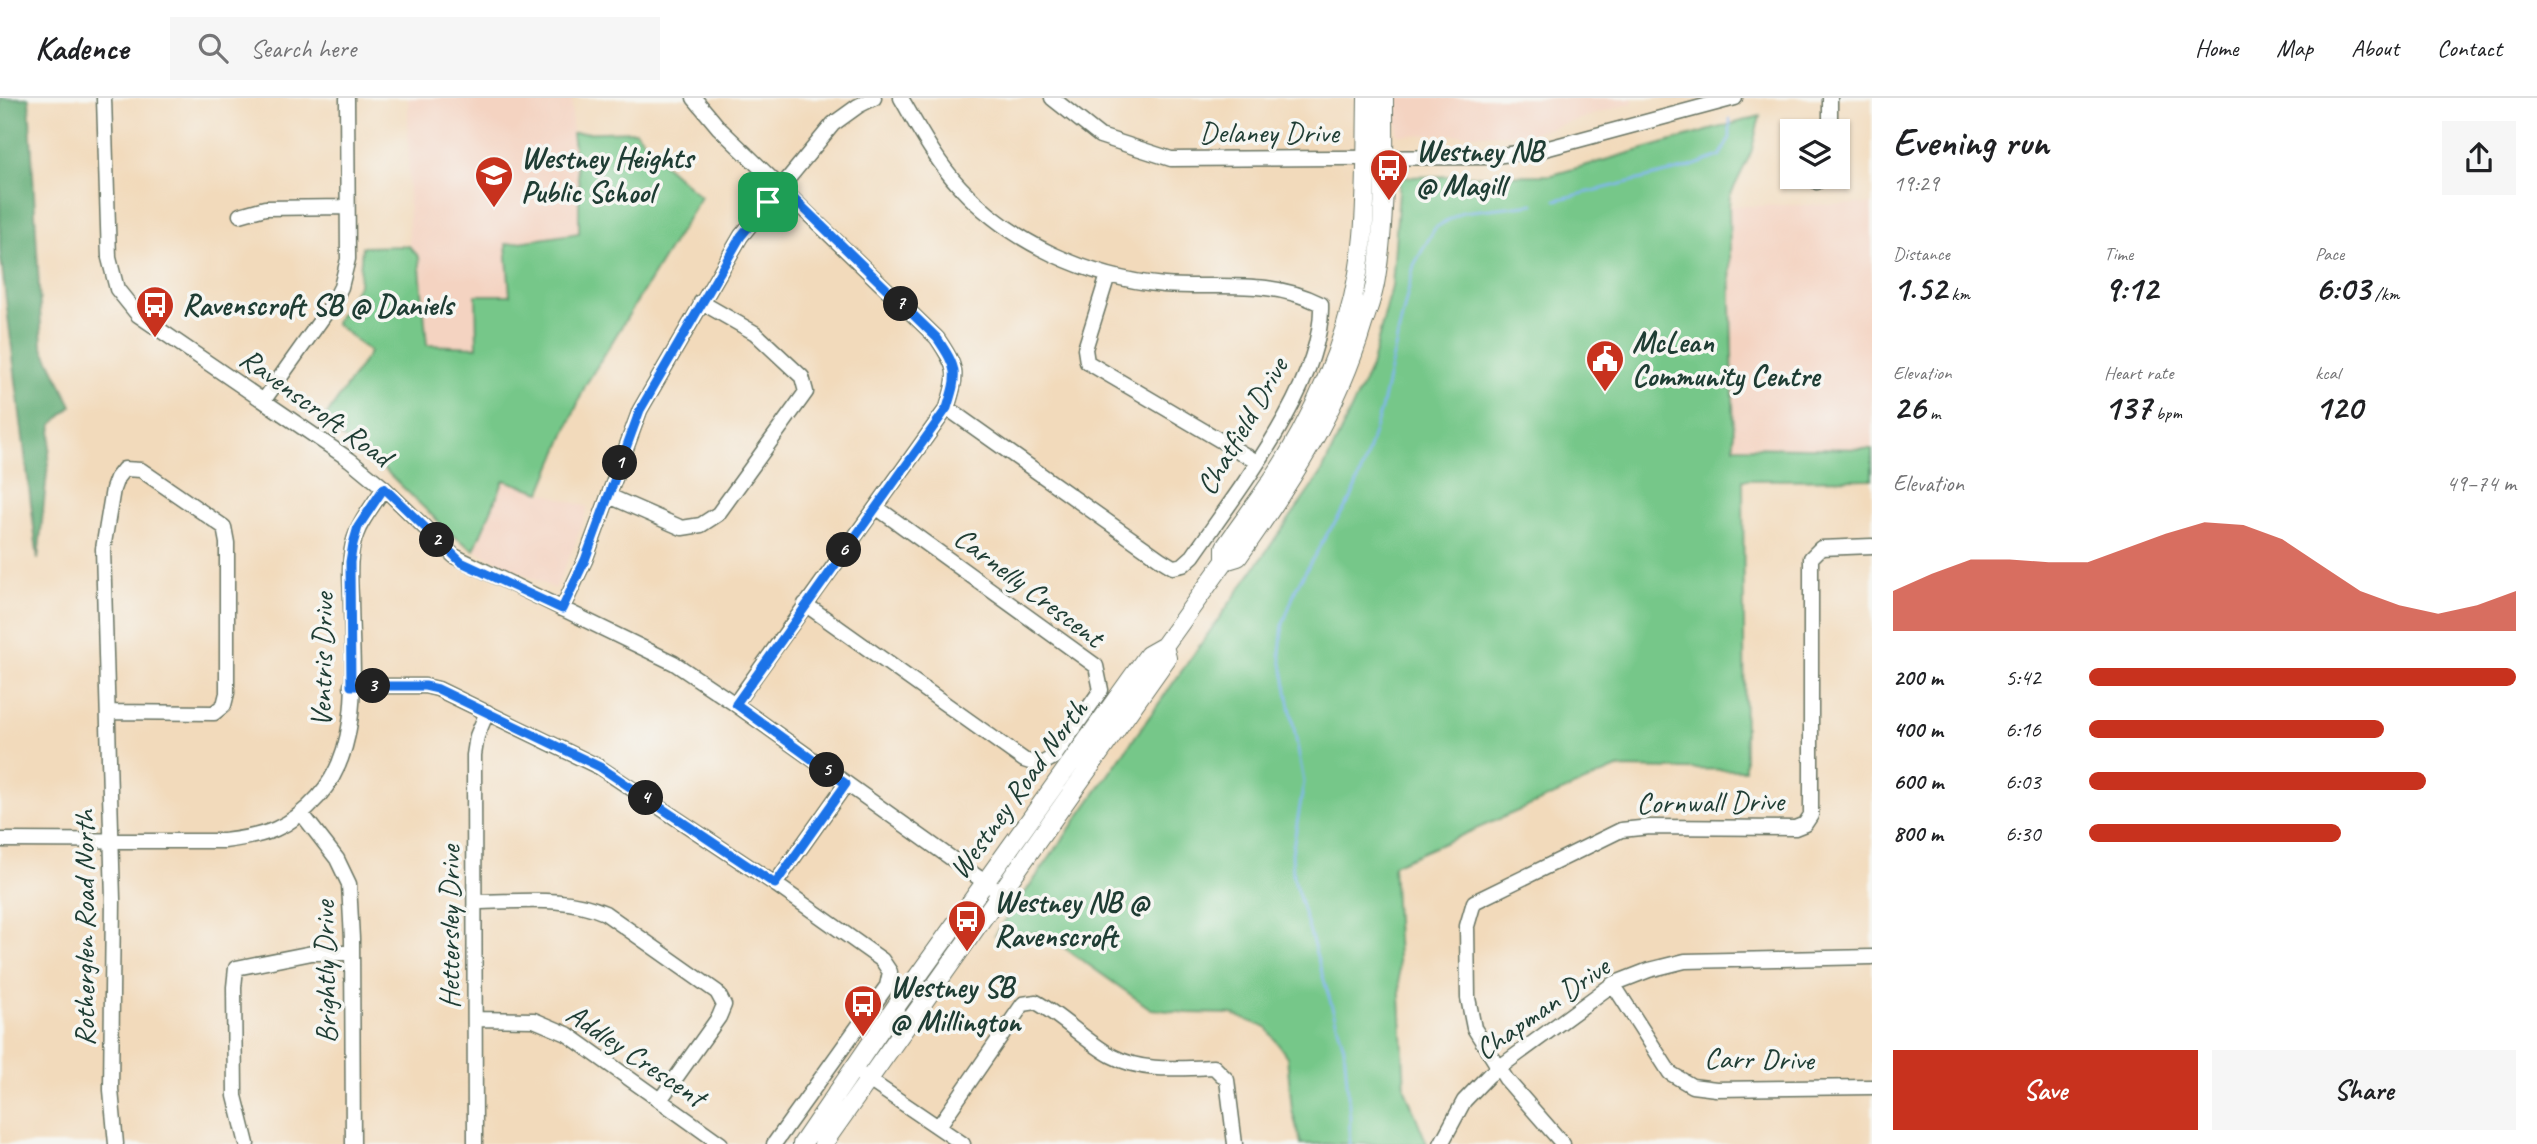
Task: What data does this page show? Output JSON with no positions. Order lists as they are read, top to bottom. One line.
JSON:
{"streets":{"main road":["Westney Road North"],"street":["Delaney Drive","Ravenscroft Road","Chatfield Drive","Carnelly Crescent","Ventris Drive","Cornwall Drive","Hettersley Drive","Rotherglen Road North","Brightly Drive","Chapman Drive","Addley Crescent","Carr Drive"]},"crossings":[["Delaney Drive","Westney Road North"],["Ravenscroft Road","Ventris Drive"],["Ravenscroft Road","Westney Road North"],["Ventris Drive","Rotherglen Road North"],["Ventris Drive","Brightly Drive"],["Cornwall Drive","Chapman Drive"],["Hettersley Drive","Addley Crescent"],["Chapman Drive","Carr Drive"]],"places":{"bus stop":["Westney NB @ Magill","Ravenscroft SB @ Daniels","Westney NB @ Ravenscroft","Westney SB @ Millington"],"school or university":["Westney Heights Public School"],"public building":["McLean Community Centre"]},"page":{"header":"Kadence","search":"Search here","nav":["Home","Map","About","Contact"],"heading":["Evening run","19:29"],"stats":[["Distance","1.52 km"],["Time","9:12"],["Pace","6:03 /km"],["Elevation","26 m"],["Heart rate","137 bpm"],["kcal","120"]],"pins":["7","1","2","6","3","5","4"],"chart":["Elevation","49–74 m"],"list":[{"name":"200 m","note":"5:42"},{"name":"400 m","note":"6:16"},{"name":"600 m","note":"6:03"},{"name":"800 m","note":"6:30"}],"buttons":["Save","Share"]}}
